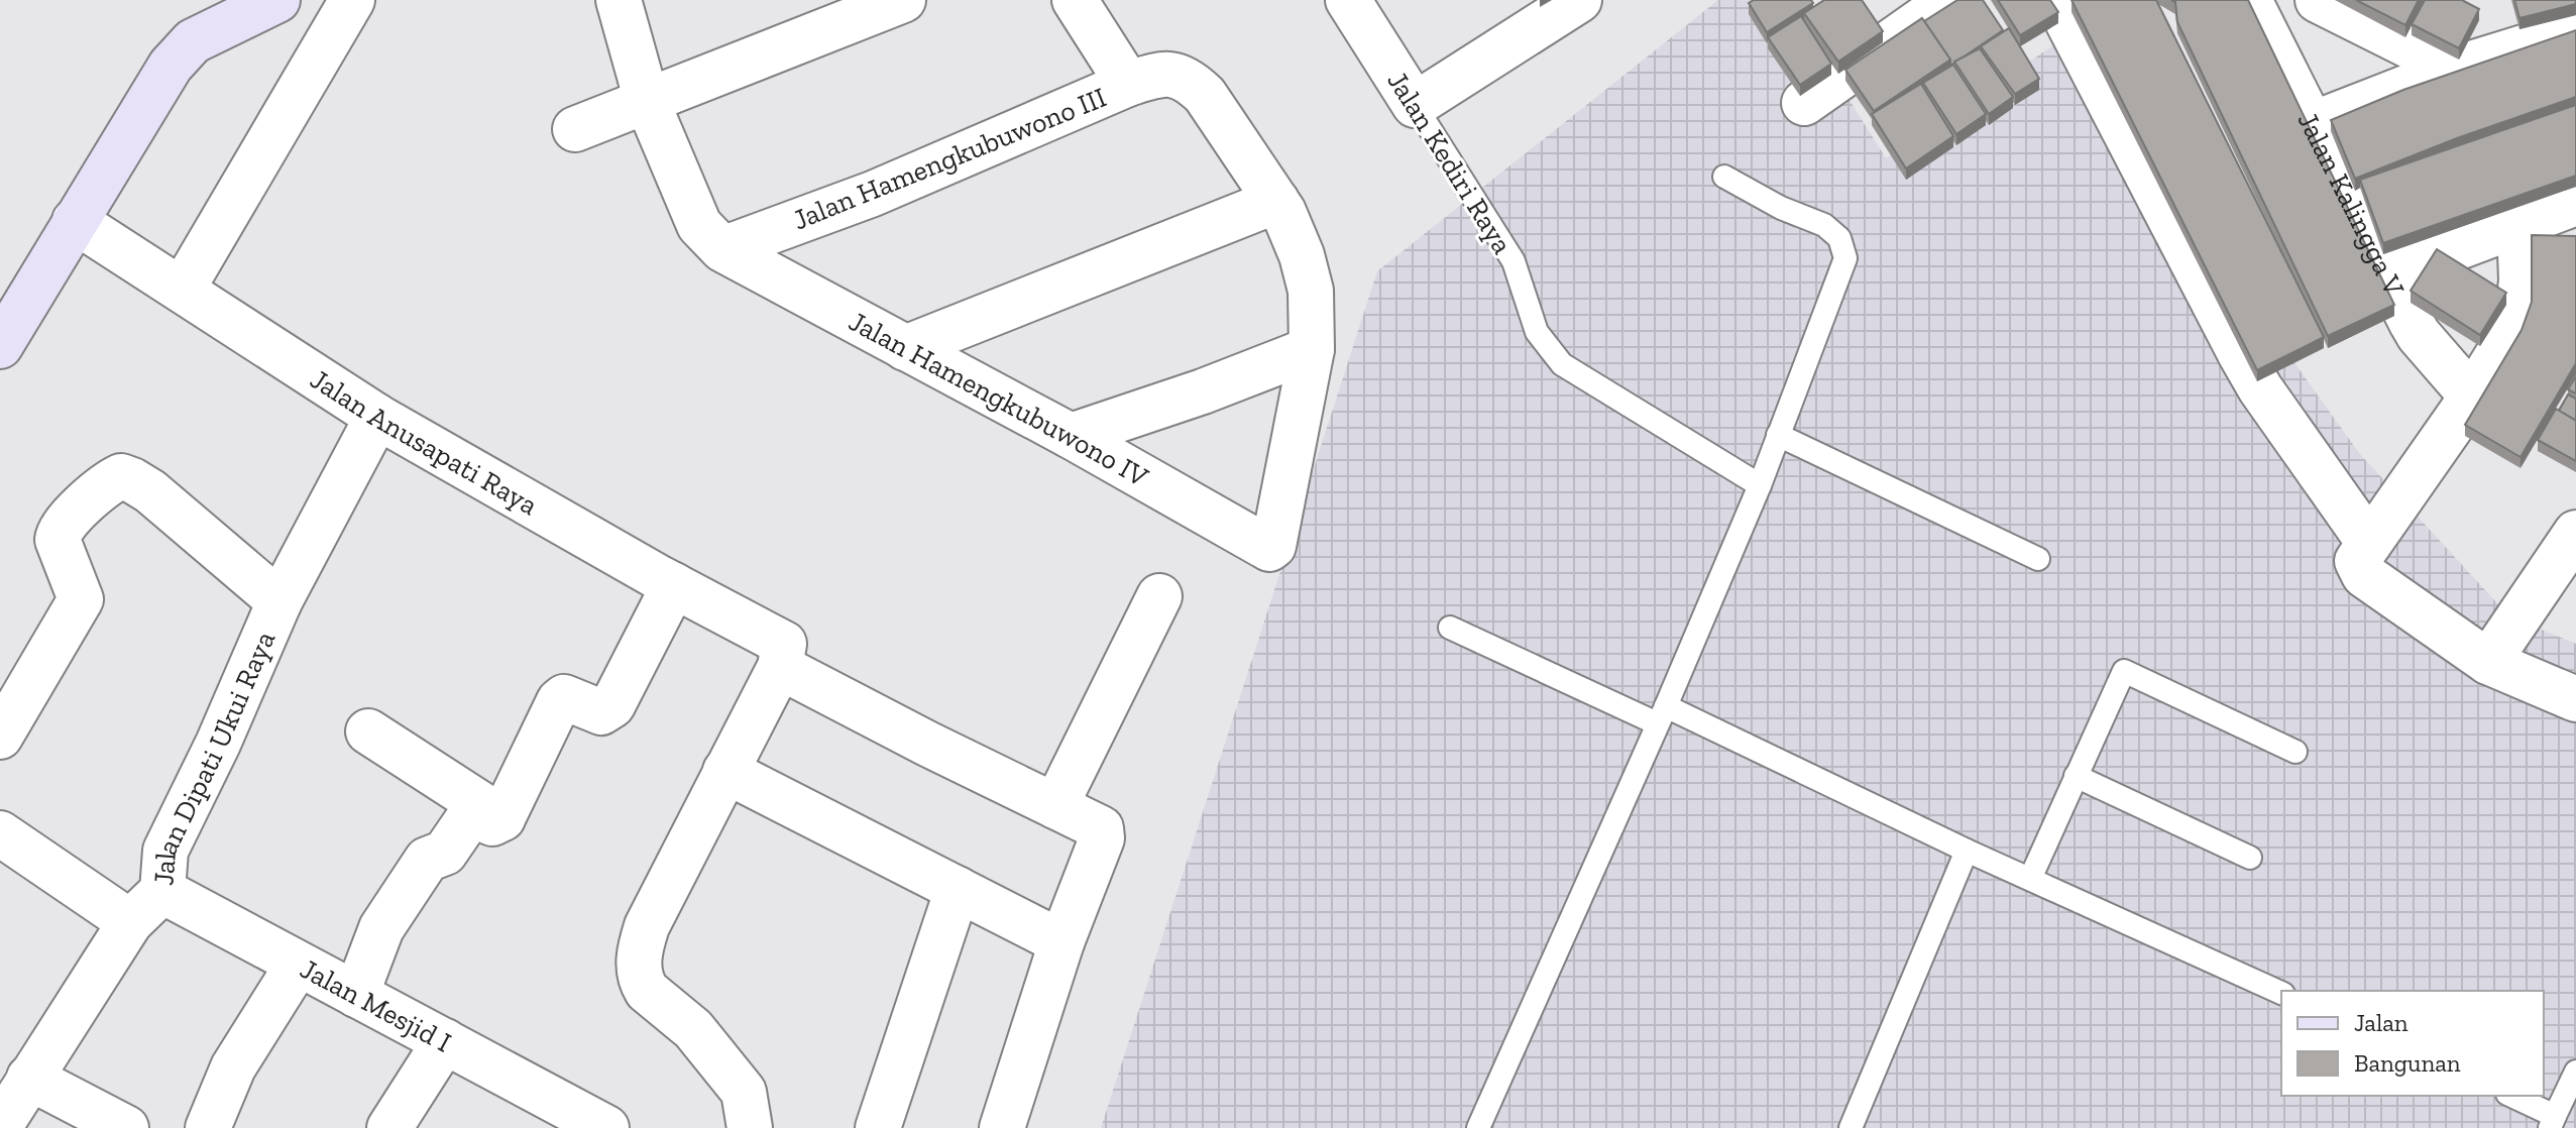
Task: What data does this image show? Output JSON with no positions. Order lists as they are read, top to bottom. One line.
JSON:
{"streets":{"street":["Jalan Hamengkubuwono III","Jalan Kediri Raya","Jalan Kalingga V","Jalan Hamengkubuwono IV","Jalan Anusapati Raya","Jalan Dipati Ukui Raya","Jalan Mesjid I"]},"crossings":[["Jalan Hamengkubuwono III","Jalan Hamengkubuwono IV"],["Jalan Anusapati Raya","Jalan Dipati Ukui Raya"],["Jalan Dipati Ukui Raya","Jalan Mesjid I"]],"legend":["Jalan","Bangunan"]}
